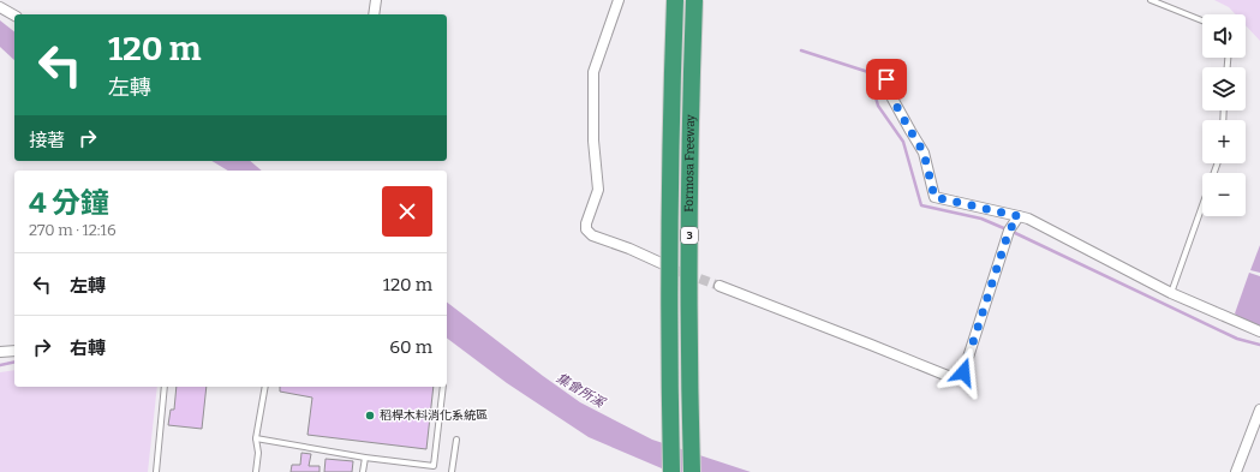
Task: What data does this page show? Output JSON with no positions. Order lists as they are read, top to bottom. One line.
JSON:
{"streets":{"highway":["Formosa Freeway","3"]},"water":["集會所溪"],"places":["稻桿木料消化系統區"],"page":{"map_buttons":["+","−"],"turn":["120 m","左轉"],"then":"接著","heading":["4 分鐘","270 m · 12:16"],"list":[{"name":"左轉","value":"120 m"},{"name":"右轉","value":"60 m"}]}}
